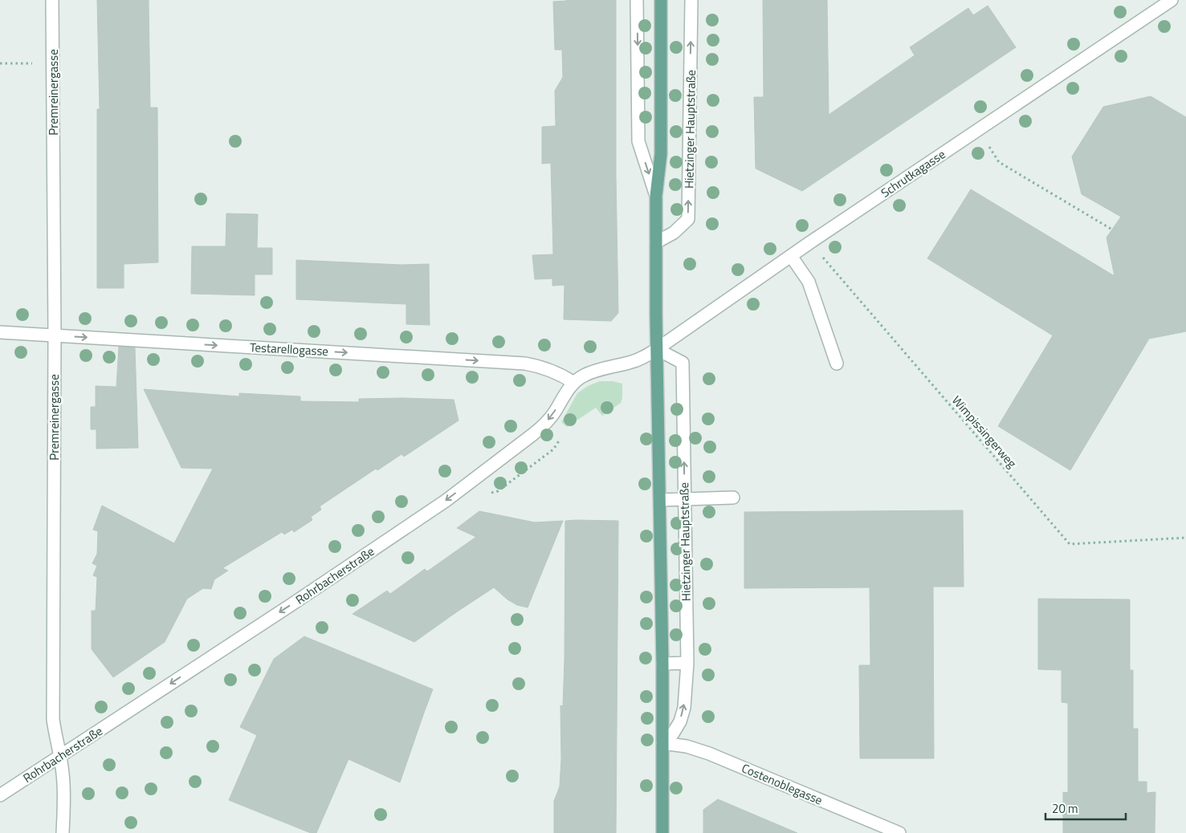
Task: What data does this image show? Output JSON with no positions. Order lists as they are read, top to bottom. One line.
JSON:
{"streets":{"main road":["Hietzinger Hauptstraße"],"street":["Premreinergasse","Schrutkagasse","Testarellogasse","Rohrbacherstraße","Costenoblegasse"],"path":["Wimpissingerweg"]},"crossings":[["Premreinergasse","Testarellogasse"],["Premreinergasse","Rohrbacherstraße"],["Hietzinger Hauptstraße","Schrutkagasse"],["Hietzinger Hauptstraße","Rohrbacherstraße"],["Hietzinger Hauptstraße","Costenoblegasse"],["Schrutkagasse","Wimpissingerweg"],["Schrutkagasse","Rohrbacherstraße"],["Testarellogasse","Rohrbacherstraße"]],"one_way":["Testarellogasse","Rohrbacherstraße"],"scale_bar":"20 m"}
